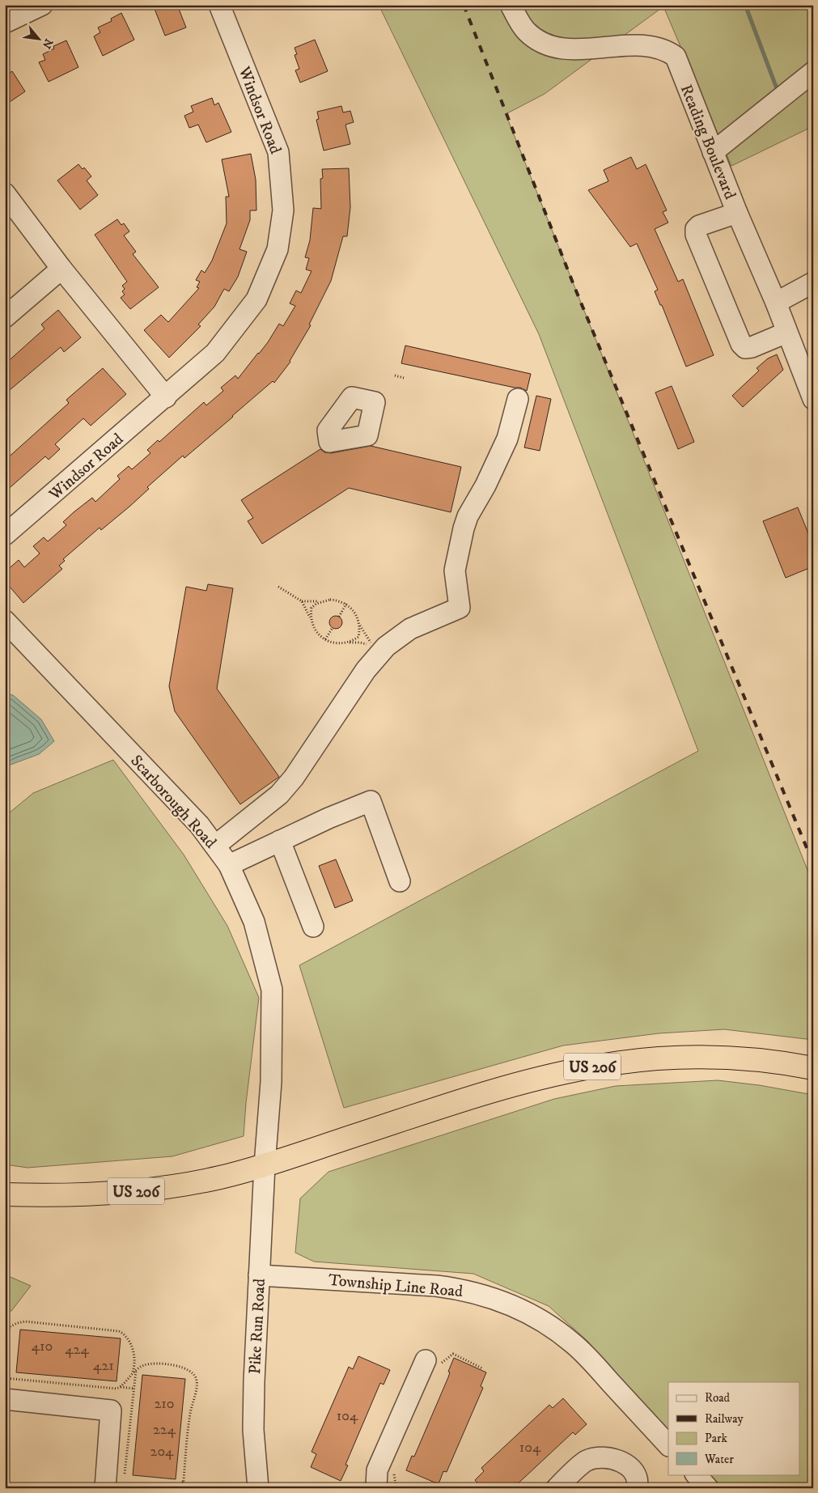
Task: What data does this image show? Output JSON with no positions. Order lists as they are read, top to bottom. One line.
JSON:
{"streets":{"highway":["US 206"],"street":["Windsor Road","Reading Boulevard","Scarborough Road","Township Line Road","Pike Run Road"]},"crossings":[["Scarborough Road","US 206"],["Scarborough Road","Pike Run Road"],["US 206","Pike Run Road"],["Township Line Road","Pike Run Road"]],"house_numbers":["410","424","421","210","104","224","104","204"],"legend":["Road","Railway","Park","Water"],"north":"bottom right"}
